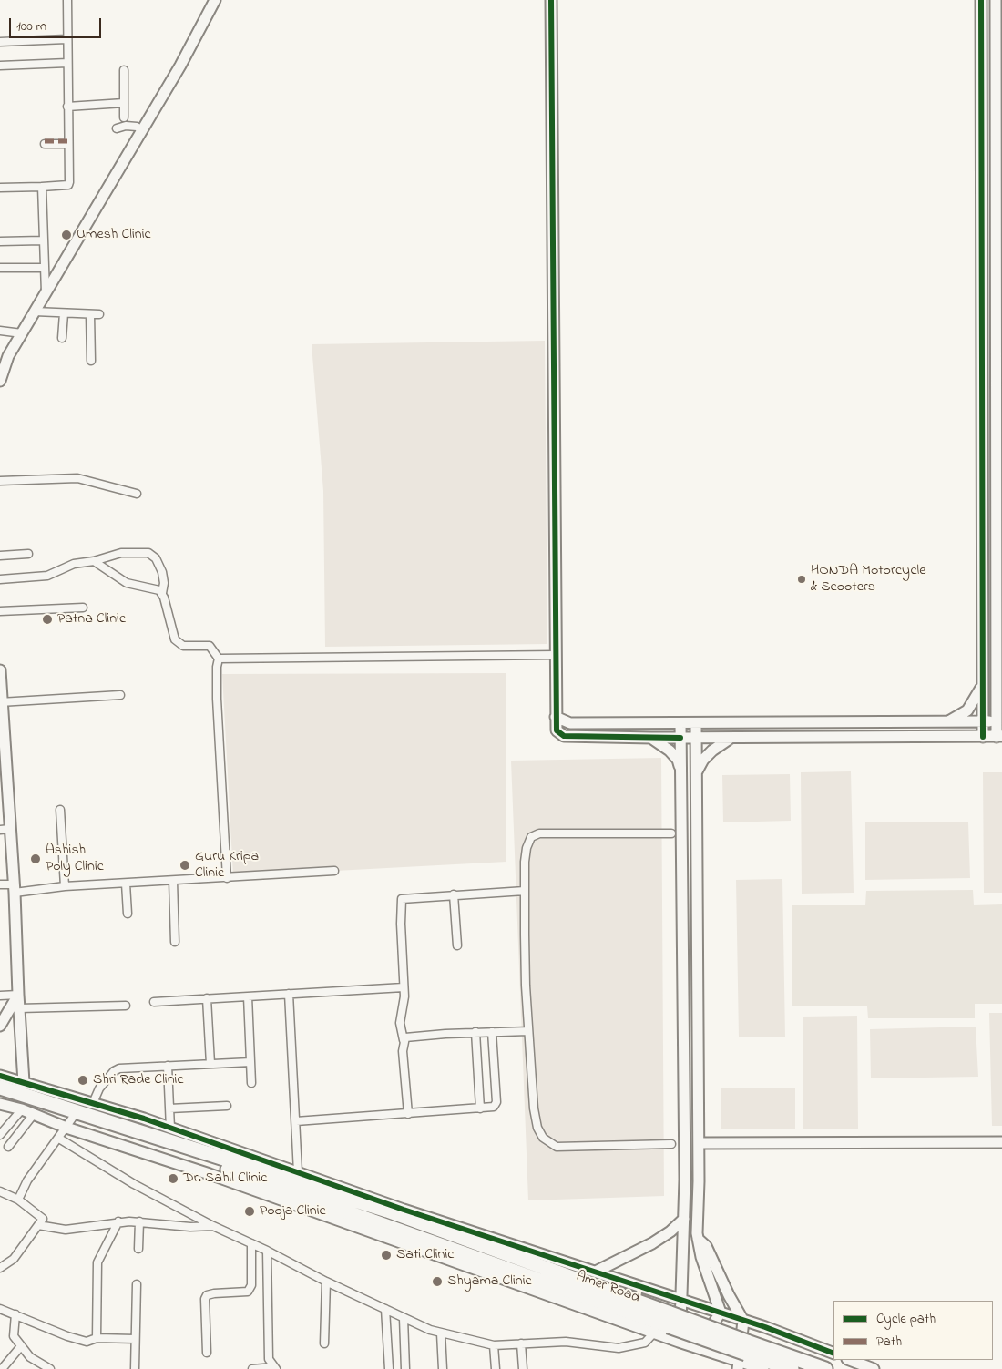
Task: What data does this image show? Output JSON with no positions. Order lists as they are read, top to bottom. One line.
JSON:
{"streets":{"highway":["Amer Road"]},"places":["Umesh Clinic","HONDA Motorcycle & Scooters","Patna Clinic","Ashish Poly Clinic","Guru Kripa Clinic","Shri Rade Clinic","Dr. Sahil Clinic","Pooja Clinic","Sati Clinic","Shyama Clinic"],"legend":["Cycle path","Path"],"scale_bar":"100 m"}
